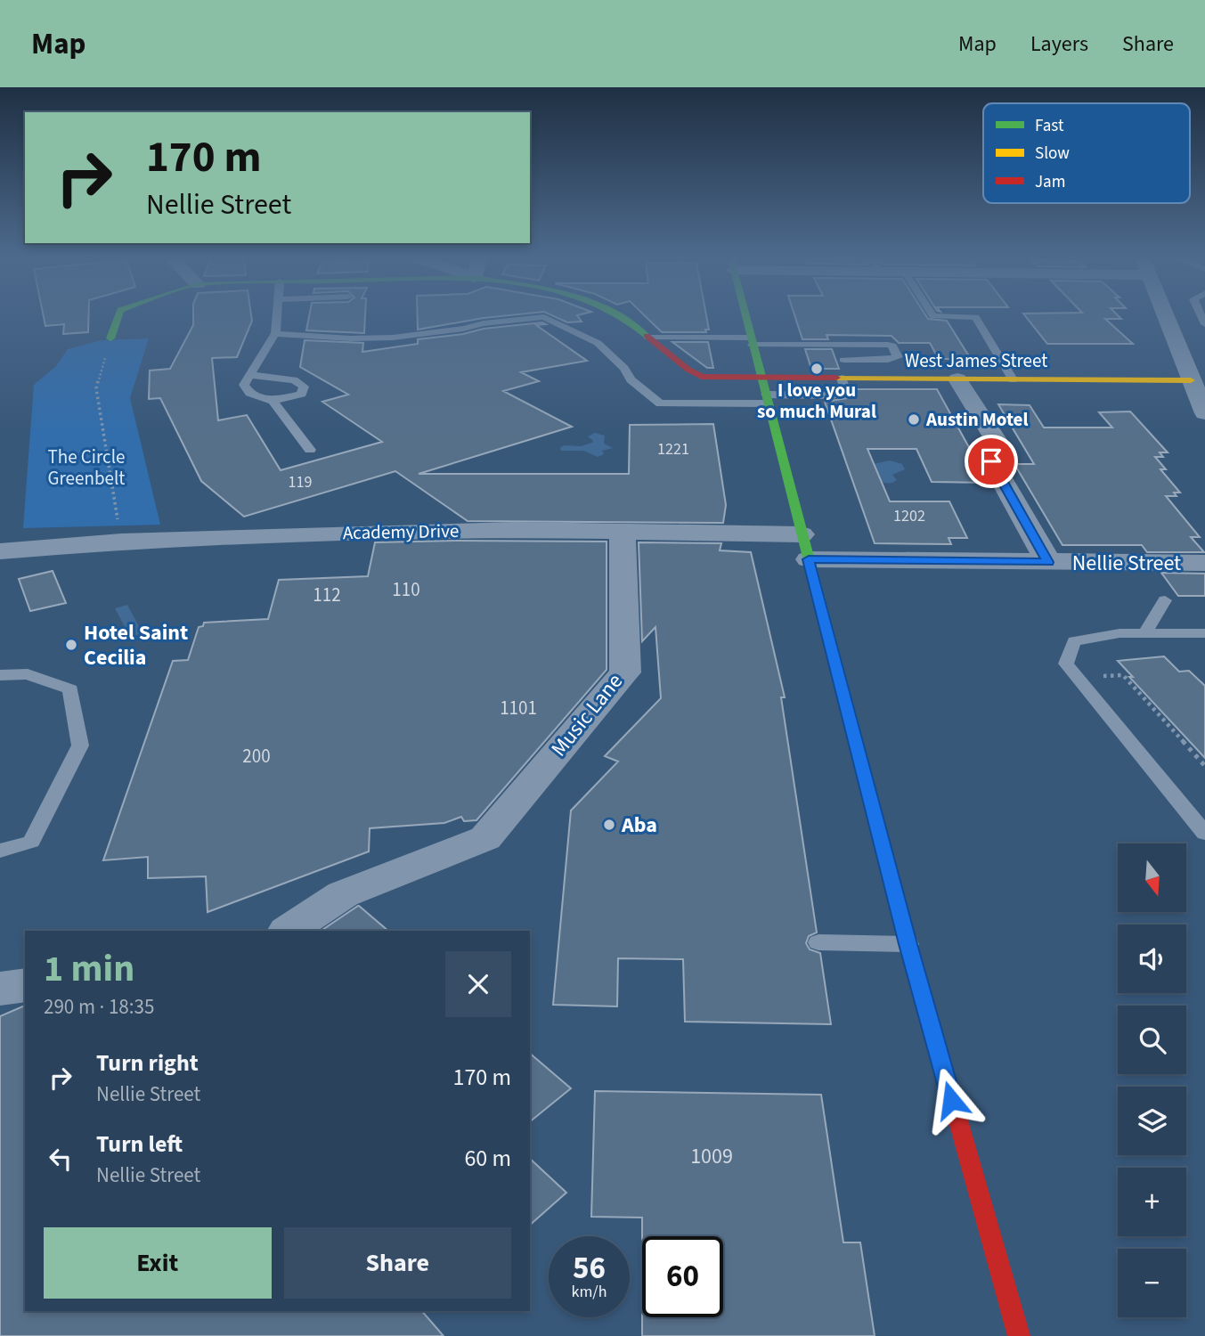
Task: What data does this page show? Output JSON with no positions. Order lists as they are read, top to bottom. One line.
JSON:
{"streets":{"street":["West James Street","Academy Drive","Nellie Street","Music Lane"]},"crossings":[["West James Street","Nellie Street"],["Academy Drive","Nellie Street"],["Academy Drive","Music Lane"]],"parks":["The Circle Greenbelt"],"places":["I love you so much Mural","Austin Motel","Hotel Saint Cecilia","Aba"],"house_numbers":["1221","119","1202","110","112","1101","200","1009"],"legend":["Fast","Slow","Jam"],"north":"bottom","page":{"header":"Map","nav":["Map","Layers","Share"],"turn":["170 m","Nellie Street"],"map_buttons":["+","−"],"heading":["1 min","290 m · 18:35"],"list":[{"name":"Turn right","note":"Nellie Street","value":"170 m"},{"name":"Turn left","note":"Nellie Street","value":"60 m"}],"buttons":["Exit","Share"],"speed":"56 km/h","limit":"60"}}
